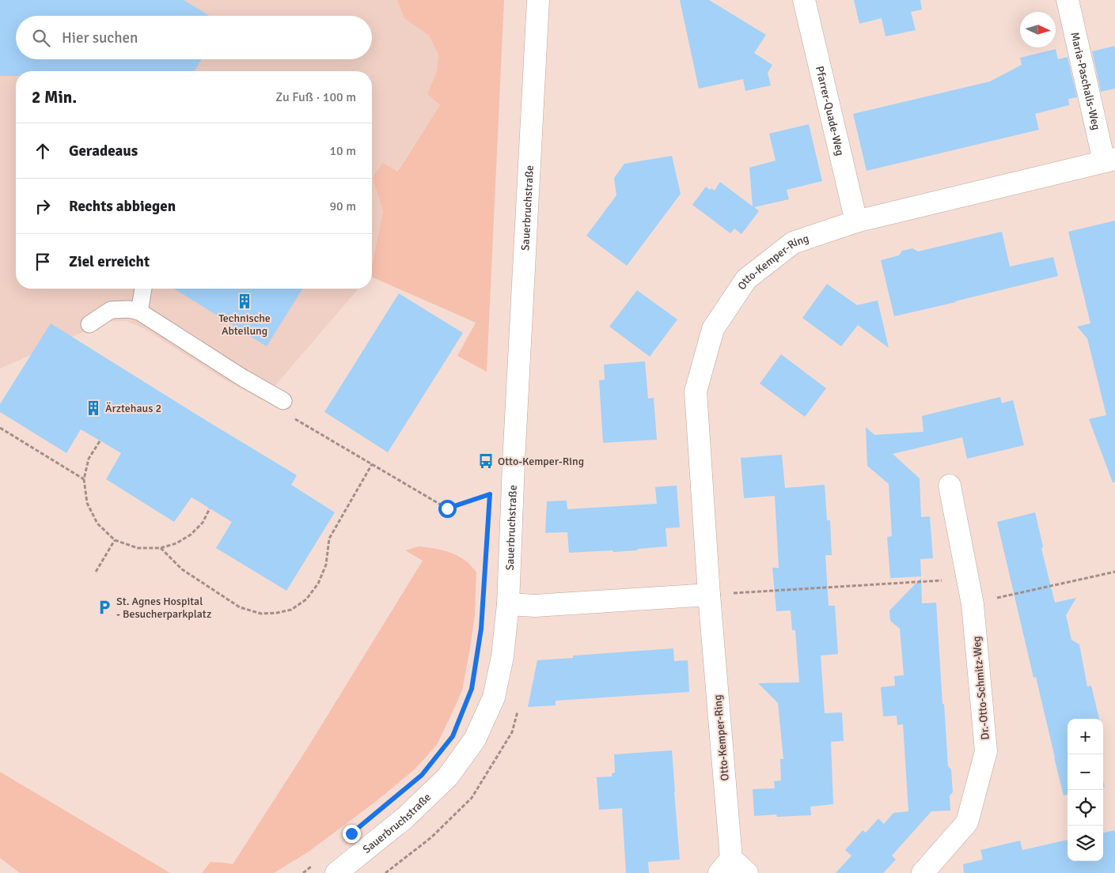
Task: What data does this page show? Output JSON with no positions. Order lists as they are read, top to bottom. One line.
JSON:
{"streets":{"street":["Maria-Paschalis-Weg","Pfarrer-Quade-Weg","Sauerbruchstraße","Otto-Kemper-Ring","Dr.-Otto-Schmitz-Weg"]},"crossings":[["Maria-Paschalis-Weg","Otto-Kemper-Ring"],["Pfarrer-Quade-Weg","Otto-Kemper-Ring"]],"places":{"building":["Technische Abteilung","Ärztehaus 2"],"bus stop":["Otto-Kemper-Ring"],"parking":["St. Agnes Hospital - Besucherparkplatz"]},"north":"right","page":{"search":"Hier suchen","heading":["2 Min.","Zu Fuß · 100 m"],"list":[["Geradeaus","10 m"],["Rechts abbiegen","90 m"],"Ziel erreicht"],"map_buttons":["+","−"]}}
